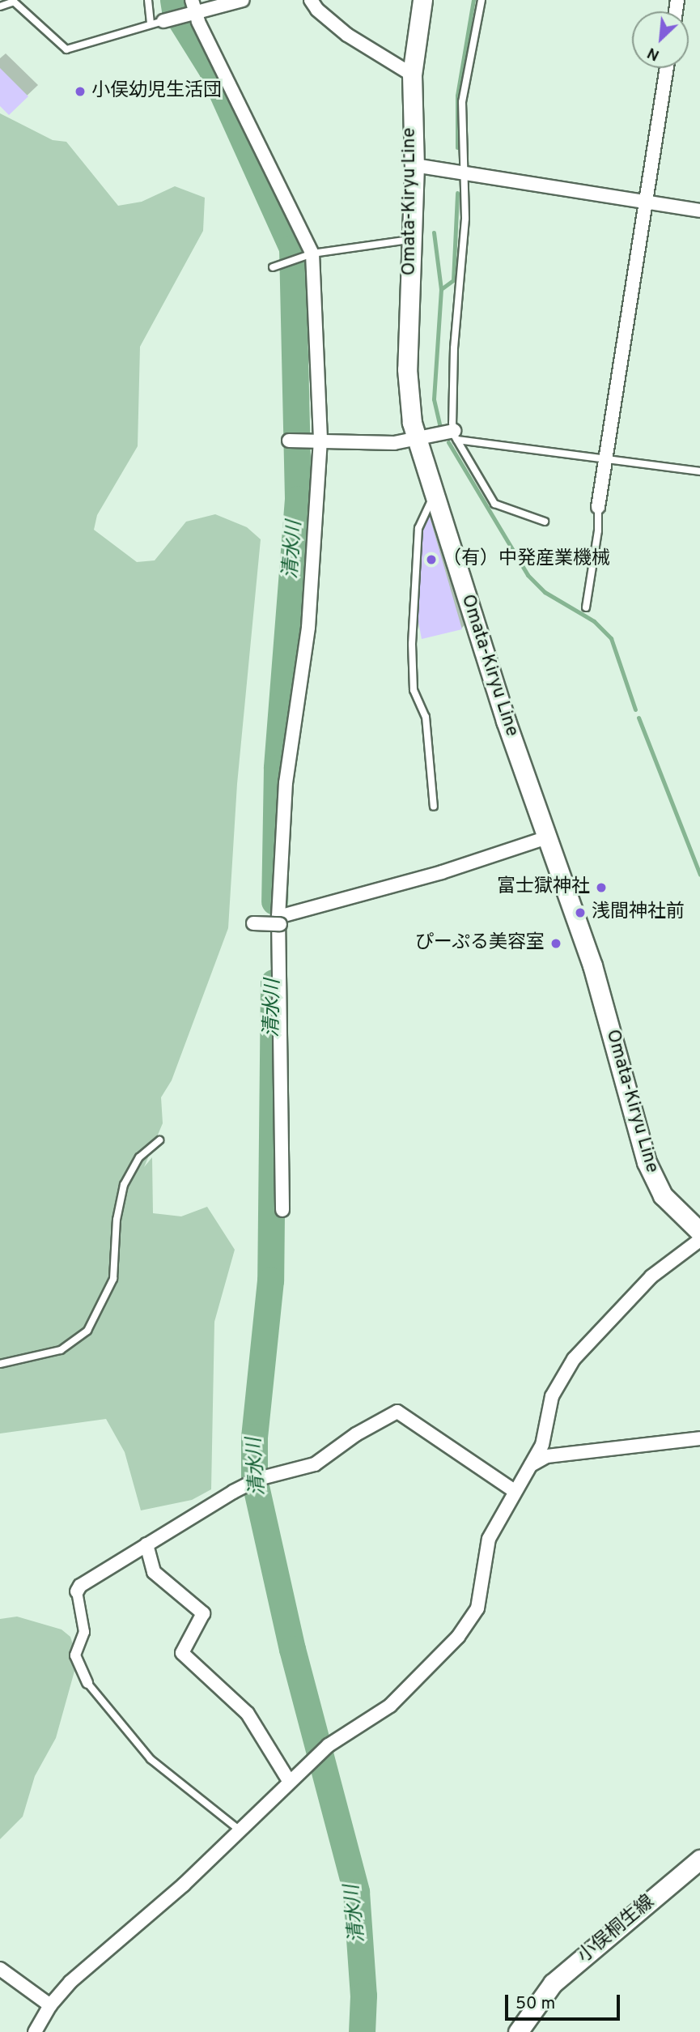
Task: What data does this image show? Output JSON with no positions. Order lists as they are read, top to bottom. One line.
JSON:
{"streets":{"main road":["Omata-Kiryu Line","小俣桐生線"]},"water":["清水川"],"places":["小俣幼児生活団","（有）中発産業機械","富士獄神社","浅間神社前","ぴーぷる美容室"],"scale_bar":"50 m","north":"bottom left"}
